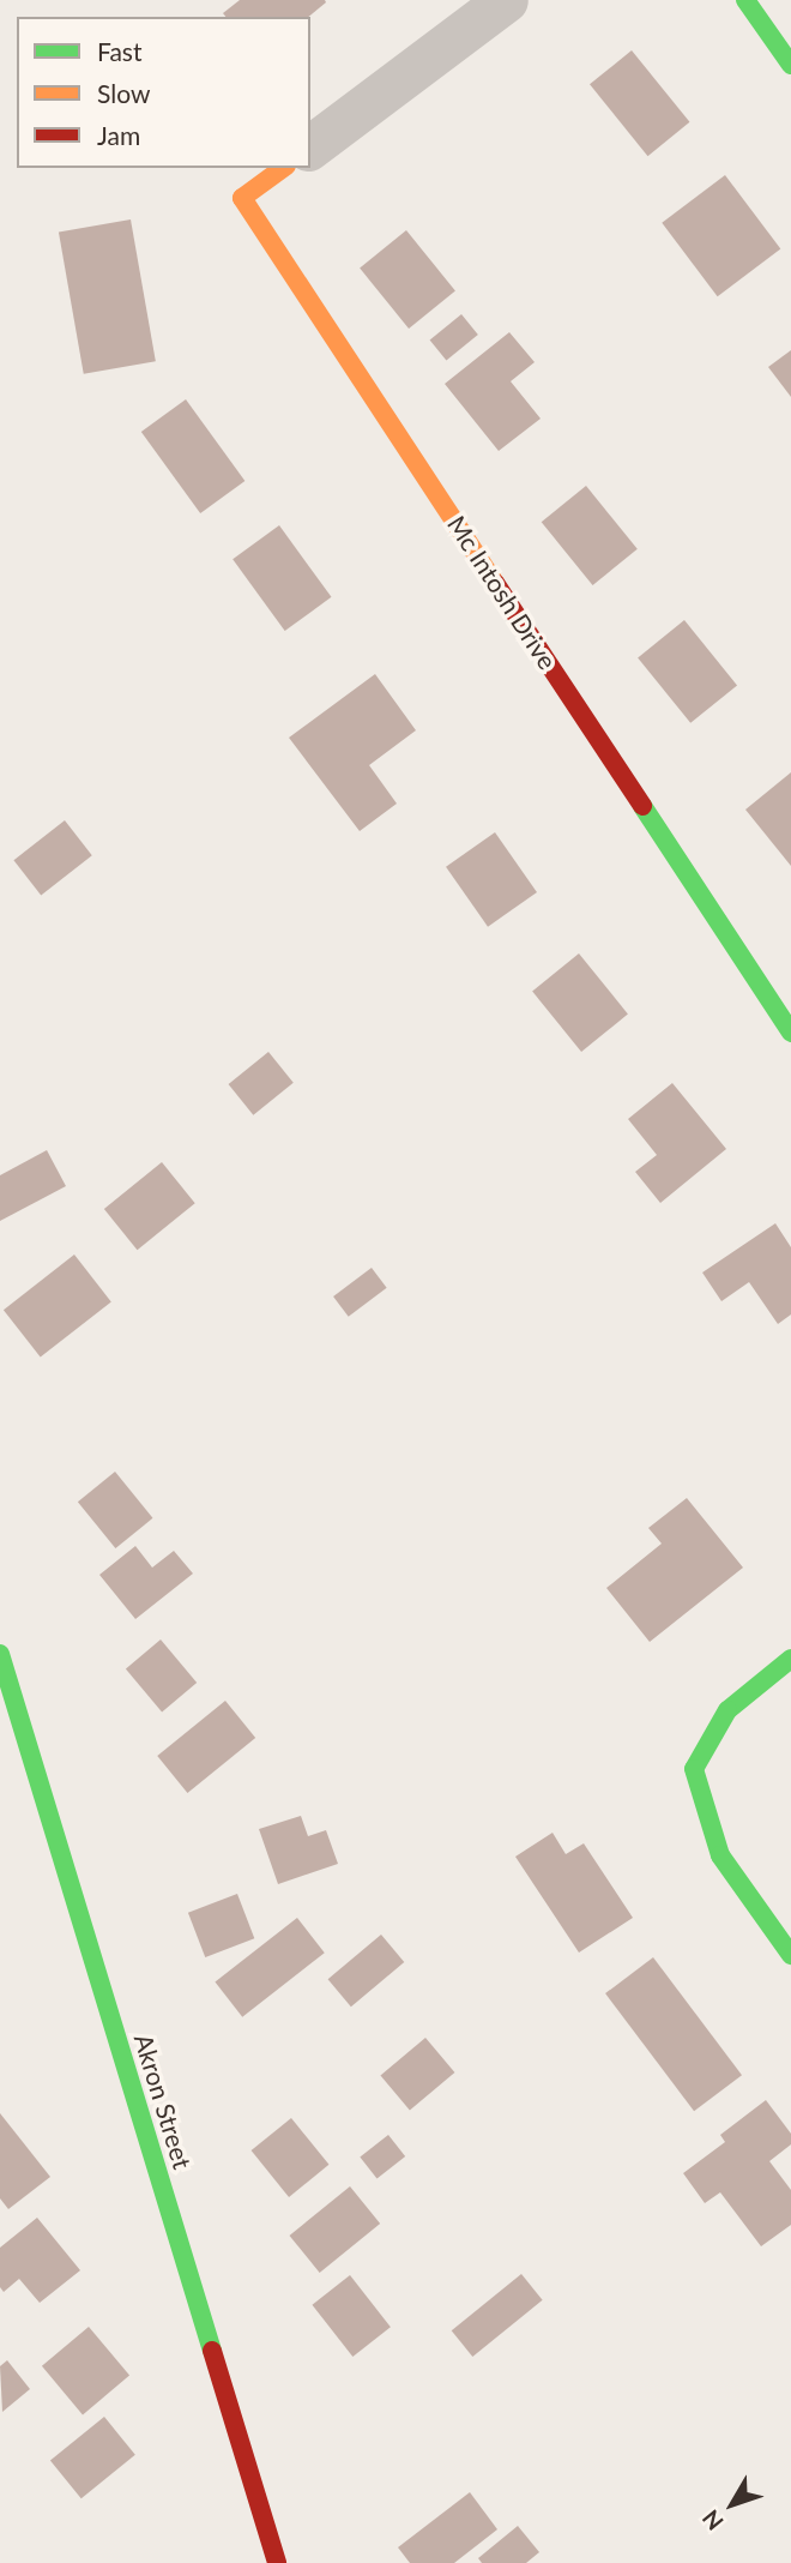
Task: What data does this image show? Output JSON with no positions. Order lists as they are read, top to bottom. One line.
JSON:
{"streets":{"street":["Mc Intosh Drive","Akron Street"]},"legend":["Fast","Slow","Jam"],"north":"bottom left"}
